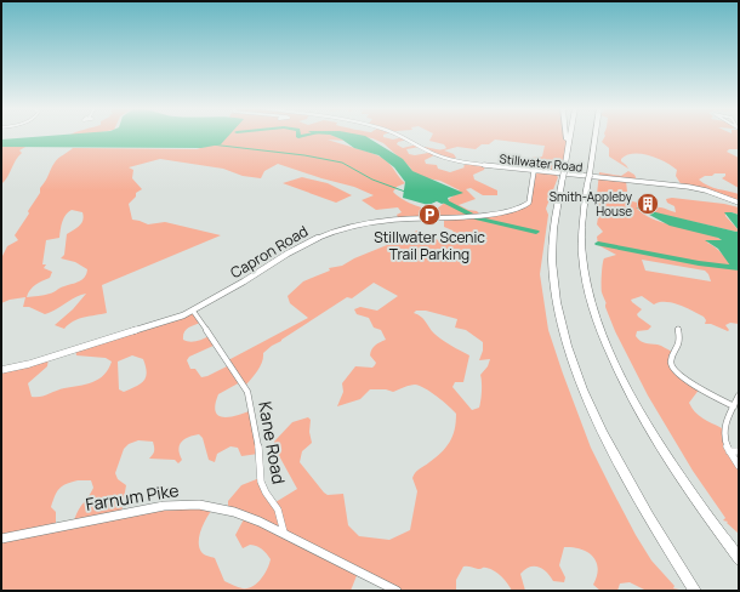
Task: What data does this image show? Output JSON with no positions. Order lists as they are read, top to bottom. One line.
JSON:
{"streets":{"street":["Stillwater Road","Capron Road","Kane Road","Farnum Pike"]},"crossings":[["Stillwater Road","Capron Road"],["Capron Road","Kane Road"],["Kane Road","Farnum Pike"]],"places":{"building":["Smith-Appleby House"],"parking":["Stillwater Scenic Trail Parking"]}}
